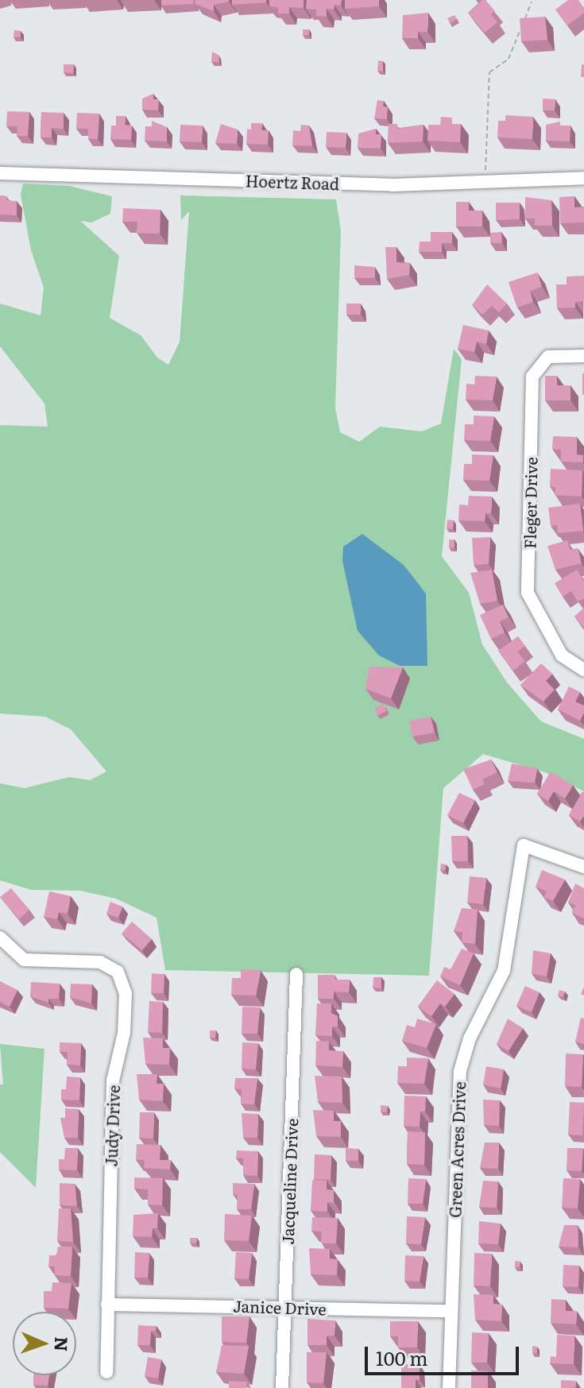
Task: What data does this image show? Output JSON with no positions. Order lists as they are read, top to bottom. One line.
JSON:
{"streets":{"street":["Hoertz Road","Fleger Drive","Judy Drive","Green Acres Drive","Jacqueline Drive","Janice Drive"]},"crossings":[["Judy Drive","Janice Drive"],["Green Acres Drive","Janice Drive"],["Jacqueline Drive","Janice Drive"]],"scale_bar":"100 m","north":"right"}
